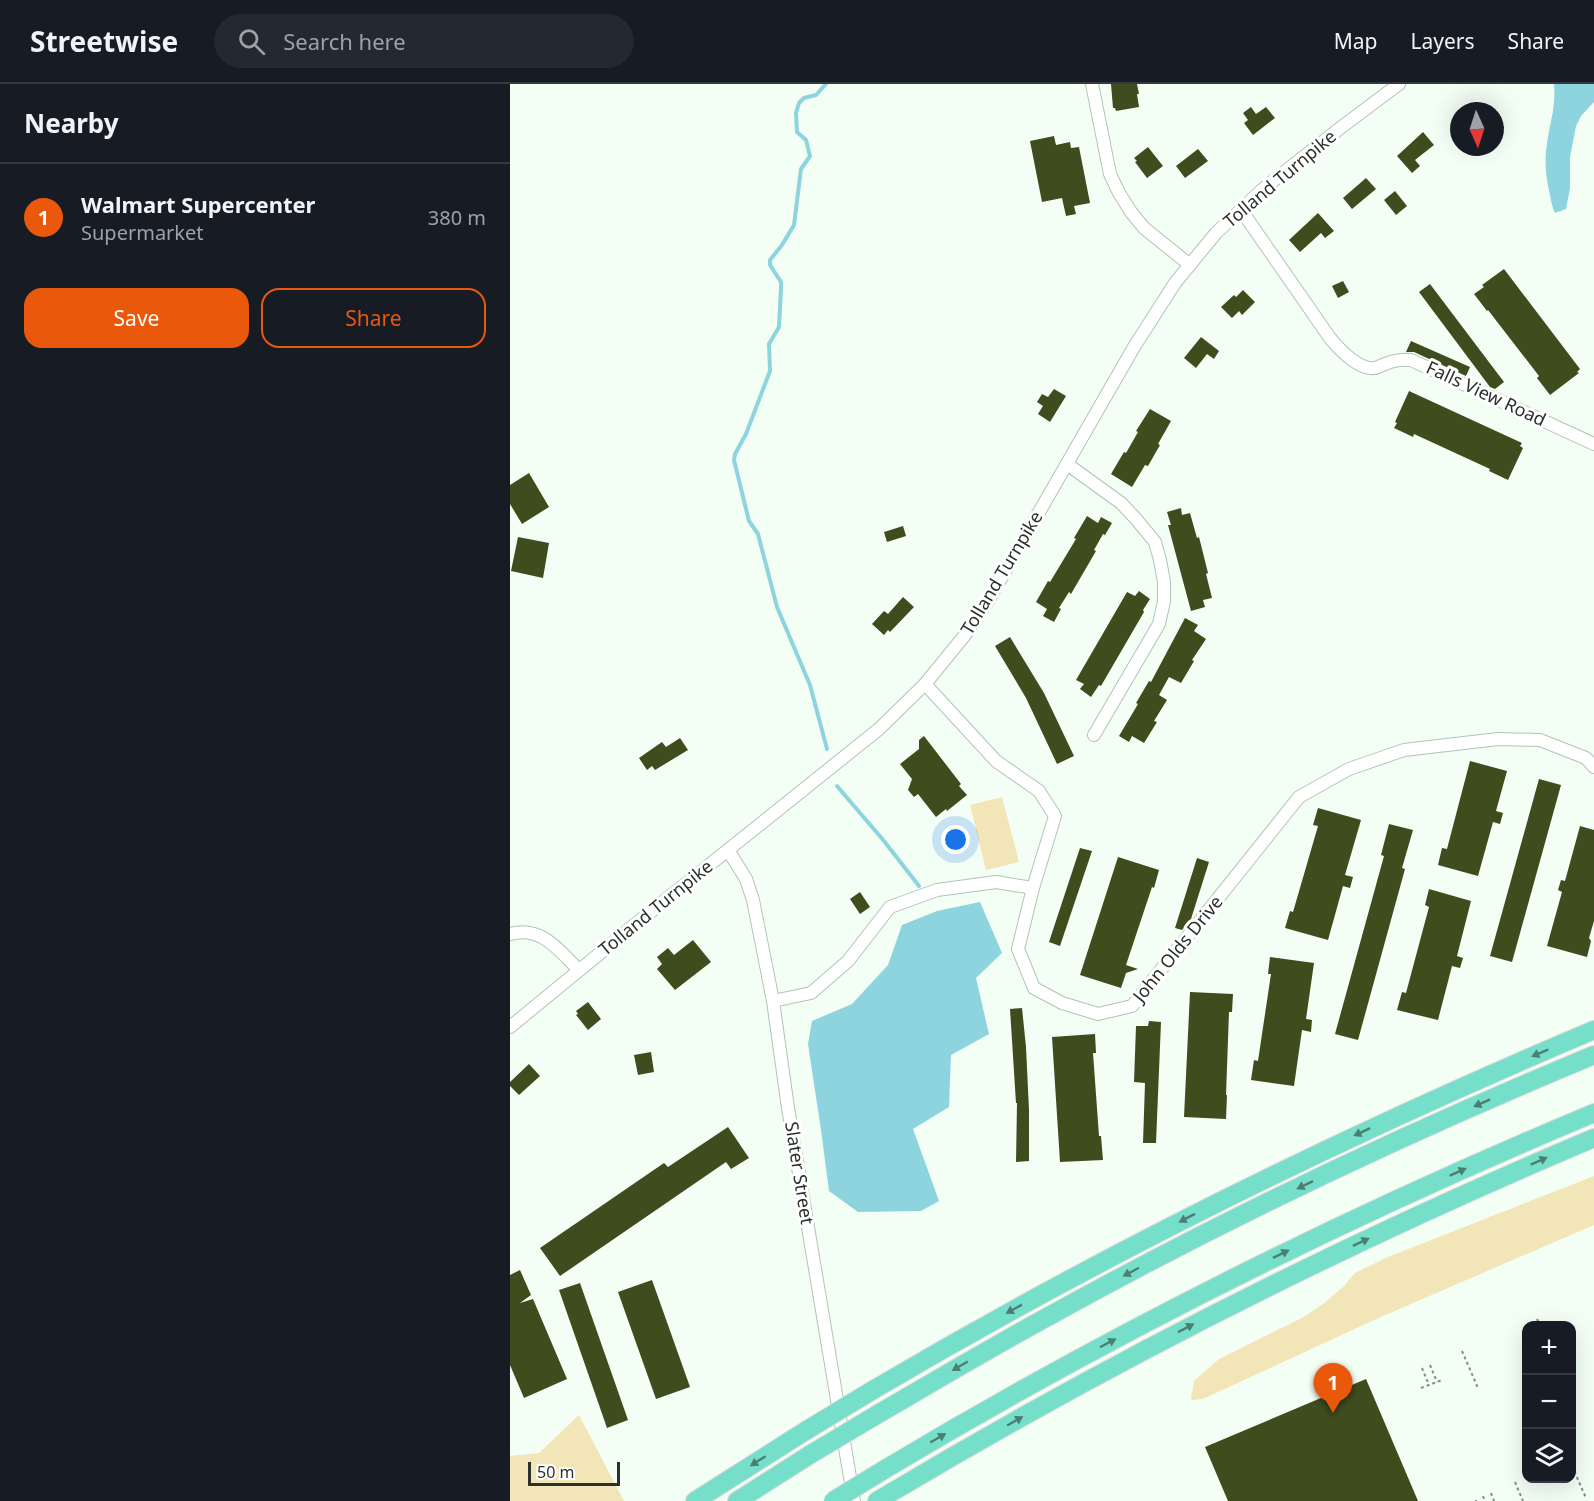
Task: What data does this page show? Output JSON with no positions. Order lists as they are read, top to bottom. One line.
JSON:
{"streets":{"street":["Tolland Turnpike","Falls View Road","John Olds Drive","Slater Street"]},"crossings":[["Tolland Turnpike","Falls View Road"],["Tolland Turnpike","John Olds Drive"],["Tolland Turnpike","Slater Street"]],"scale_bar":"50 m","north":"bottom","page":{"header":"Streetwise","search":"Search here","nav":["Map","Layers","Share"],"heading":"Nearby","list":[{"mark":"1","name":"Walmart Supercenter","note":"Supermarket","value":"380 m"}],"buttons":["Save","Share"],"map_buttons":["+","−"],"pins":"1","scale":"50 m"}}
